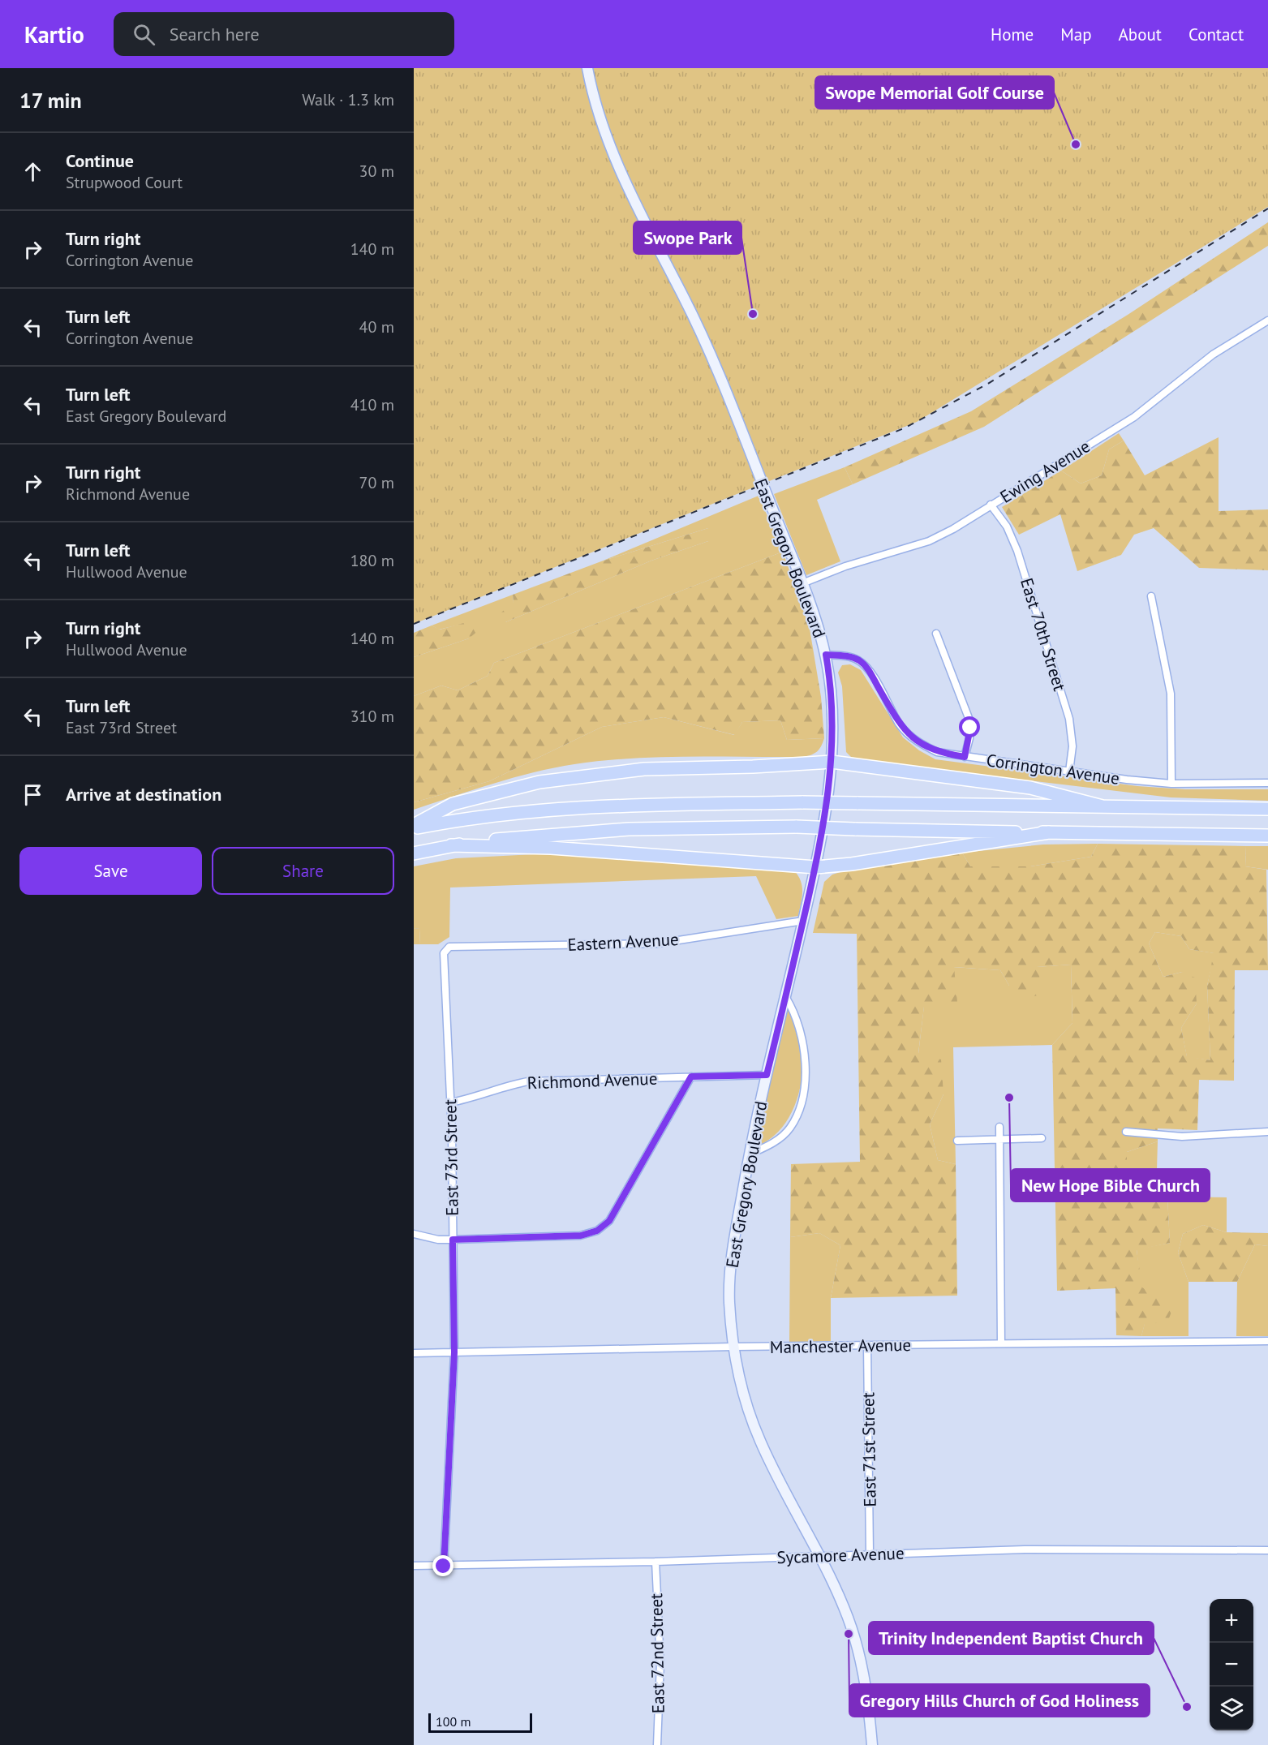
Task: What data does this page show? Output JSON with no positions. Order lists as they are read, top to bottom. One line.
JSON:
{"streets":{"main road":["East Gregory Boulevard"],"street":["Ewing Avenue","East 70th Street","Corrington Avenue","Eastern Avenue","Richmond Avenue","East 73rd Street","Manchester Avenue","East 71st Street","Sycamore Avenue","East 72nd Street"]},"crossings":[["Ewing Avenue","East Gregory Boulevard"],["Ewing Avenue","East 70th Street"],["East Gregory Boulevard","Corrington Avenue"],["East Gregory Boulevard","Eastern Avenue"],["East Gregory Boulevard","Richmond Avenue"],["East Gregory Boulevard","Manchester Avenue"],["East Gregory Boulevard","Sycamore Avenue"],["East 70th Street","Corrington Avenue"],["Eastern Avenue","East 73rd Street"],["Richmond Avenue","East 73rd Street"],["East 73rd Street","Manchester Avenue"],["East 73rd Street","Sycamore Avenue"],["Manchester Avenue","East 71st Street"],["East 71st Street","Sycamore Avenue"],["Sycamore Avenue","East 72nd Street"]],"places":["Swope Memorial Golf Course","Swope Park","New Hope Bible Church","Gregory Hills Church of God Holiness","Trinity Independent Baptist Church"],"scale_bar":"100 m","page":{"header":"Kartio","search":"Search here","nav":["Home","Map","About","Contact"],"heading":["17 min","Walk · 1.3 km"],"list":[["Continue","Strupwood Court","30 m"],["Turn right","Corrington Avenue","140 m"],["Turn left","Corrington Avenue","40 m"],["Turn left","East Gregory Boulevard","410 m"],["Turn right","Richmond Avenue","70 m"],["Turn left","Hullwood Avenue","180 m"],["Turn right","Hullwood Avenue","140 m"],["Turn left","East 73rd Street","310 m"],"Arrive at destination"],"buttons":["Save","Share"],"map_buttons":["+","−"],"scale":"100 m"}}
